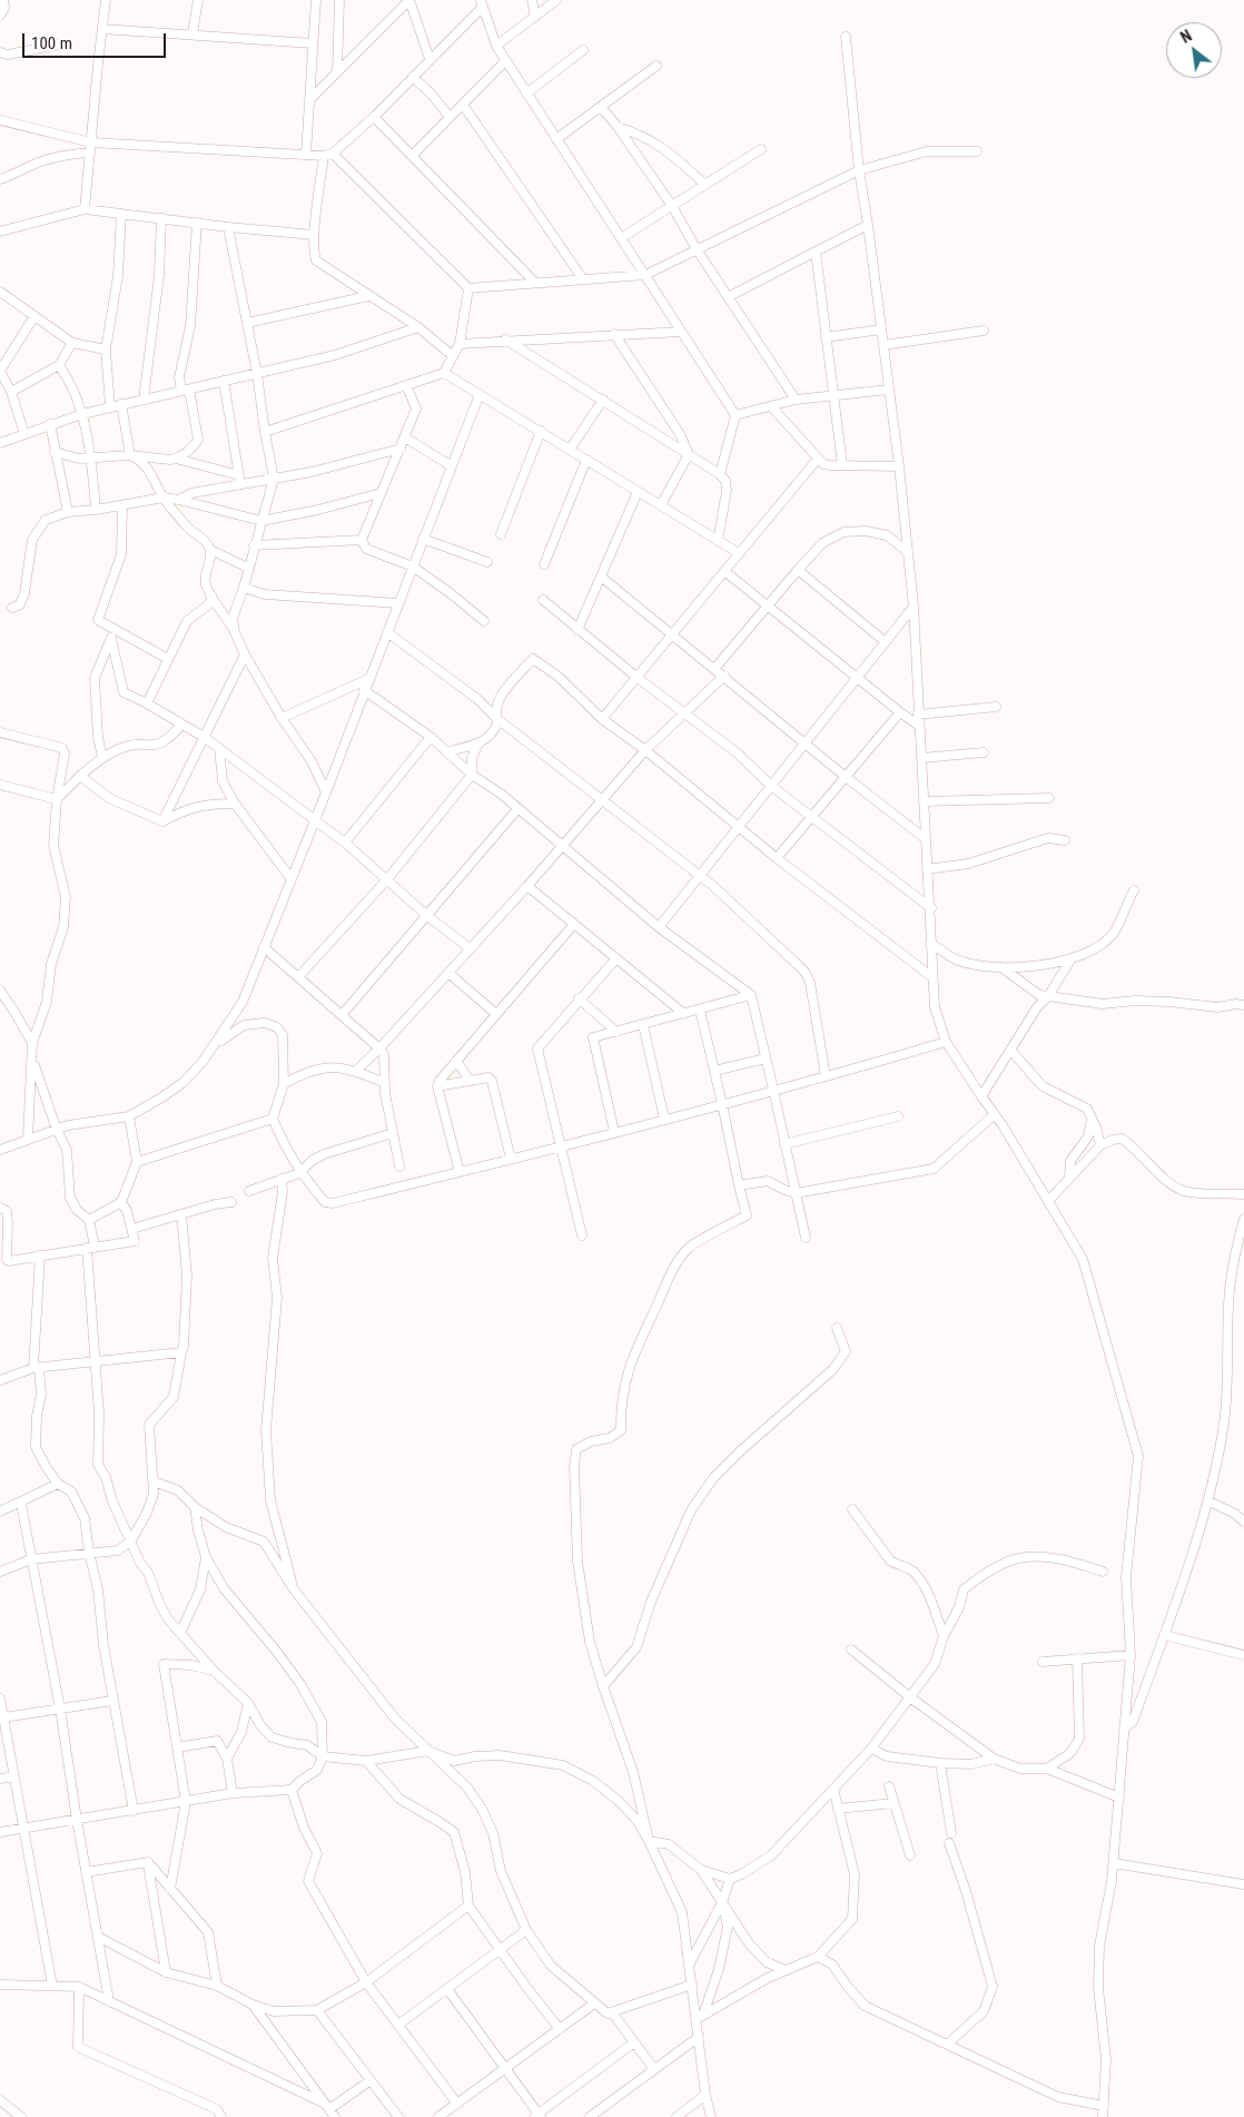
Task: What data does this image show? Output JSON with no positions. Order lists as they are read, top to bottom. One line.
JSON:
{"scale_bar":"100 m","north":"top left"}
